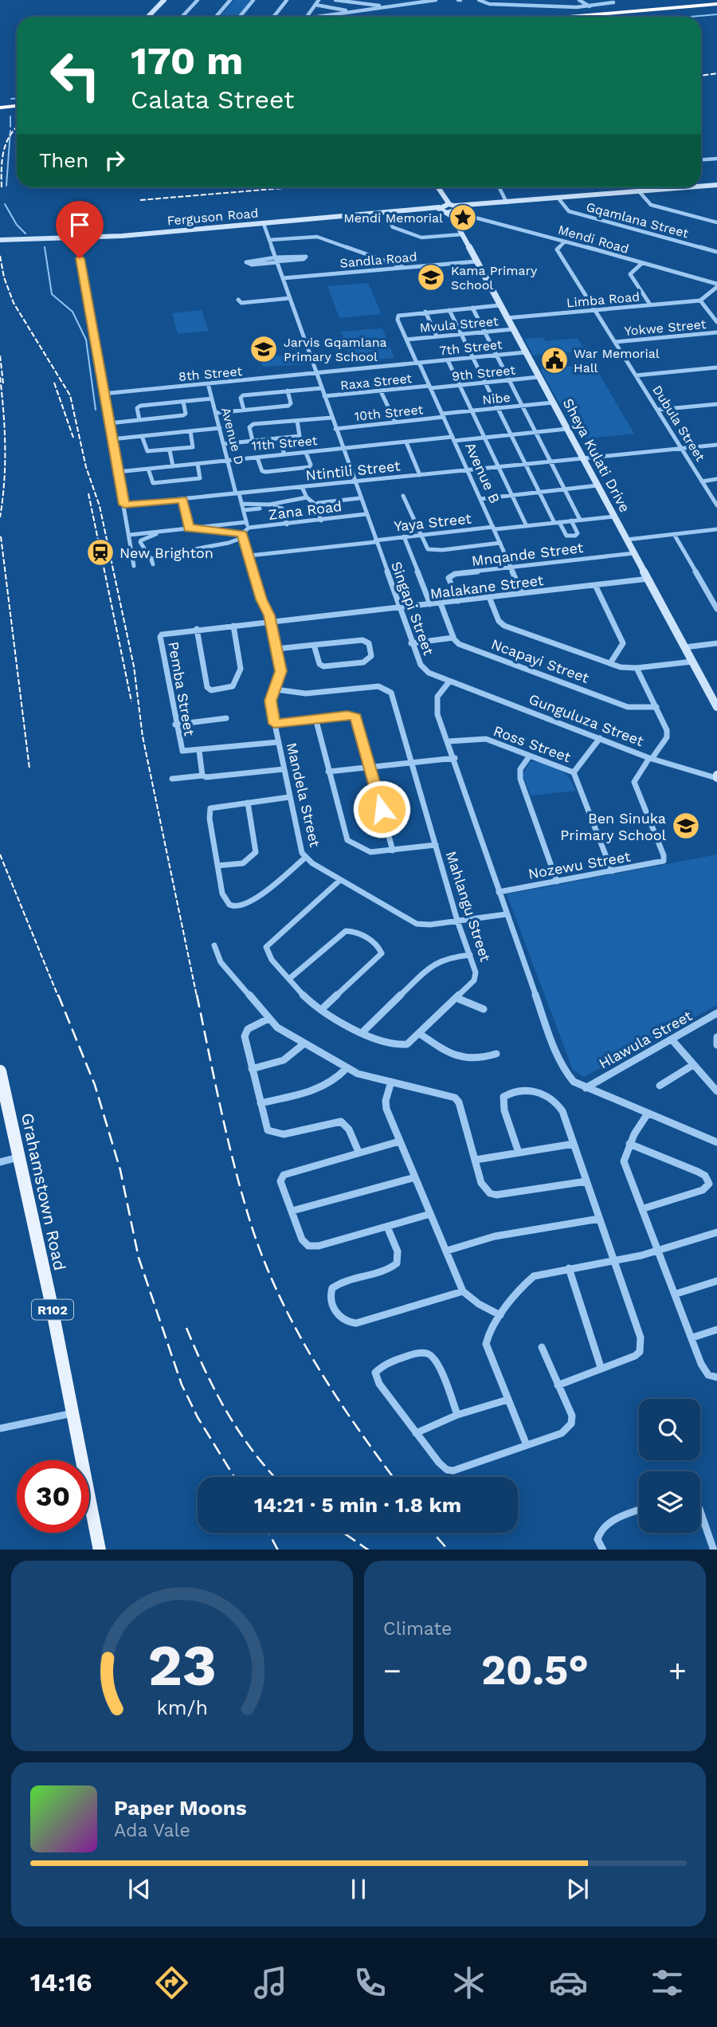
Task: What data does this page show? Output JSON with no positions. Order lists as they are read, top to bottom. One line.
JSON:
{"streets":{"main road":["Grahamstown Road","R102"],"street":["Ferguson Road","Gqamlana Street","Mendi Road","Sandla Road","Limba Road","Mvula Street","Yokwe Street","7th Street","9th Street","8th Street","Raxa Street","Nibe","10th Street","Dubula Street","Avenue D","11th Street","Sheya Kulati Drive","Ntintili Street","Avenue B","Zana Road","Yaya Street","Mnqande Street","Malakane Street","Singapi Street","Ncapayi Street","Pemba Street","Gunguluza Street","Ross Street","Mandela Street","Nozewu Street","Mahlangu Street","Hlawula Street"]},"crossings":[["Ferguson Road","Gqamlana Street"],["Ferguson Road","Mendi Road"],["Ferguson Road","Sheya Kulati Drive"],["Ferguson Road","Singapi Street"],["Mendi Road","Dubula Street"],["Mendi Road","Sheya Kulati Drive"],["Sandla Road","Sheya Kulati Drive"],["Sandla Road","Singapi Street"],["Limba Road","Dubula Street"],["Limba Road","Sheya Kulati Drive"],["Mvula Street","Sheya Kulati Drive"],["Mvula Street","Avenue B"],["Yokwe Street","Dubula Street"],["7th Street","8th Street"],["7th Street","Sheya Kulati Drive"],["7th Street","Avenue B"],["9th Street","Raxa Street"],["9th Street","Sheya Kulati Drive"],["9th Street","Avenue B"],["8th Street","Avenue D"],["8th Street","Avenue B"],["8th Street","Singapi Street"],["Raxa Street","Avenue B"],["Raxa Street","Singapi Street"],["Nibe","10th Street"],["Nibe","Sheya Kulati Drive"],["Nibe","Avenue B"],["10th Street","Avenue B"],["10th Street","Singapi Street"],["Dubula Street","Ntintili Street"],["Avenue D","11th Street"],["Avenue D","Ntintili Street"],["11th Street","Sheya Kulati Drive"],["11th Street","Avenue B"],["11th Street","Singapi Street"],["Sheya Kulati Drive","Ntintili Street"],["Sheya Kulati Drive","Yaya Street"],["Sheya Kulati Drive","Mnqande Street"],["Sheya Kulati Drive","Malakane Street"],["Ntintili Street","Avenue B"],["Ntintili Street","Singapi Street"],["Avenue B","Yaya Street"],["Avenue B","Mnqande Street"],["Avenue B","Malakane Street"],["Zana Road","Singapi Street"],["Yaya Street","Singapi Street"],["Yaya Street","Mandela Street"],["Mnqande Street","Malakane Street"],["Malakane Street","Singapi Street"],["Malakane Street","Pemba Street"],["Malakane Street","Mandela Street"],["Singapi Street","Gunguluza Street"],["Pemba Street","Mandela Street"],["Gunguluza Street","Nozewu Street"],["Mandela Street","Mahlangu Street"]],"places":{"place":["Mendi Memorial"],"school or university":["Kama Primary School","Jarvis Gqamlana Primary School","Ben Sinuka Primary School"],"public building":["War Memorial Hall"],"station":["New Brighton"]},"page":{"turn":["170 m","Calata Street"],"then":"Then","limit":"30","trip":"14:21 · 5 min · 1.8 km","tile":"Climate","heat":["−","20.5°","+"],"song":["Paper Moons","Ada Vale"],"tabs":"14:16","gauge":["23","km/h"]}}
